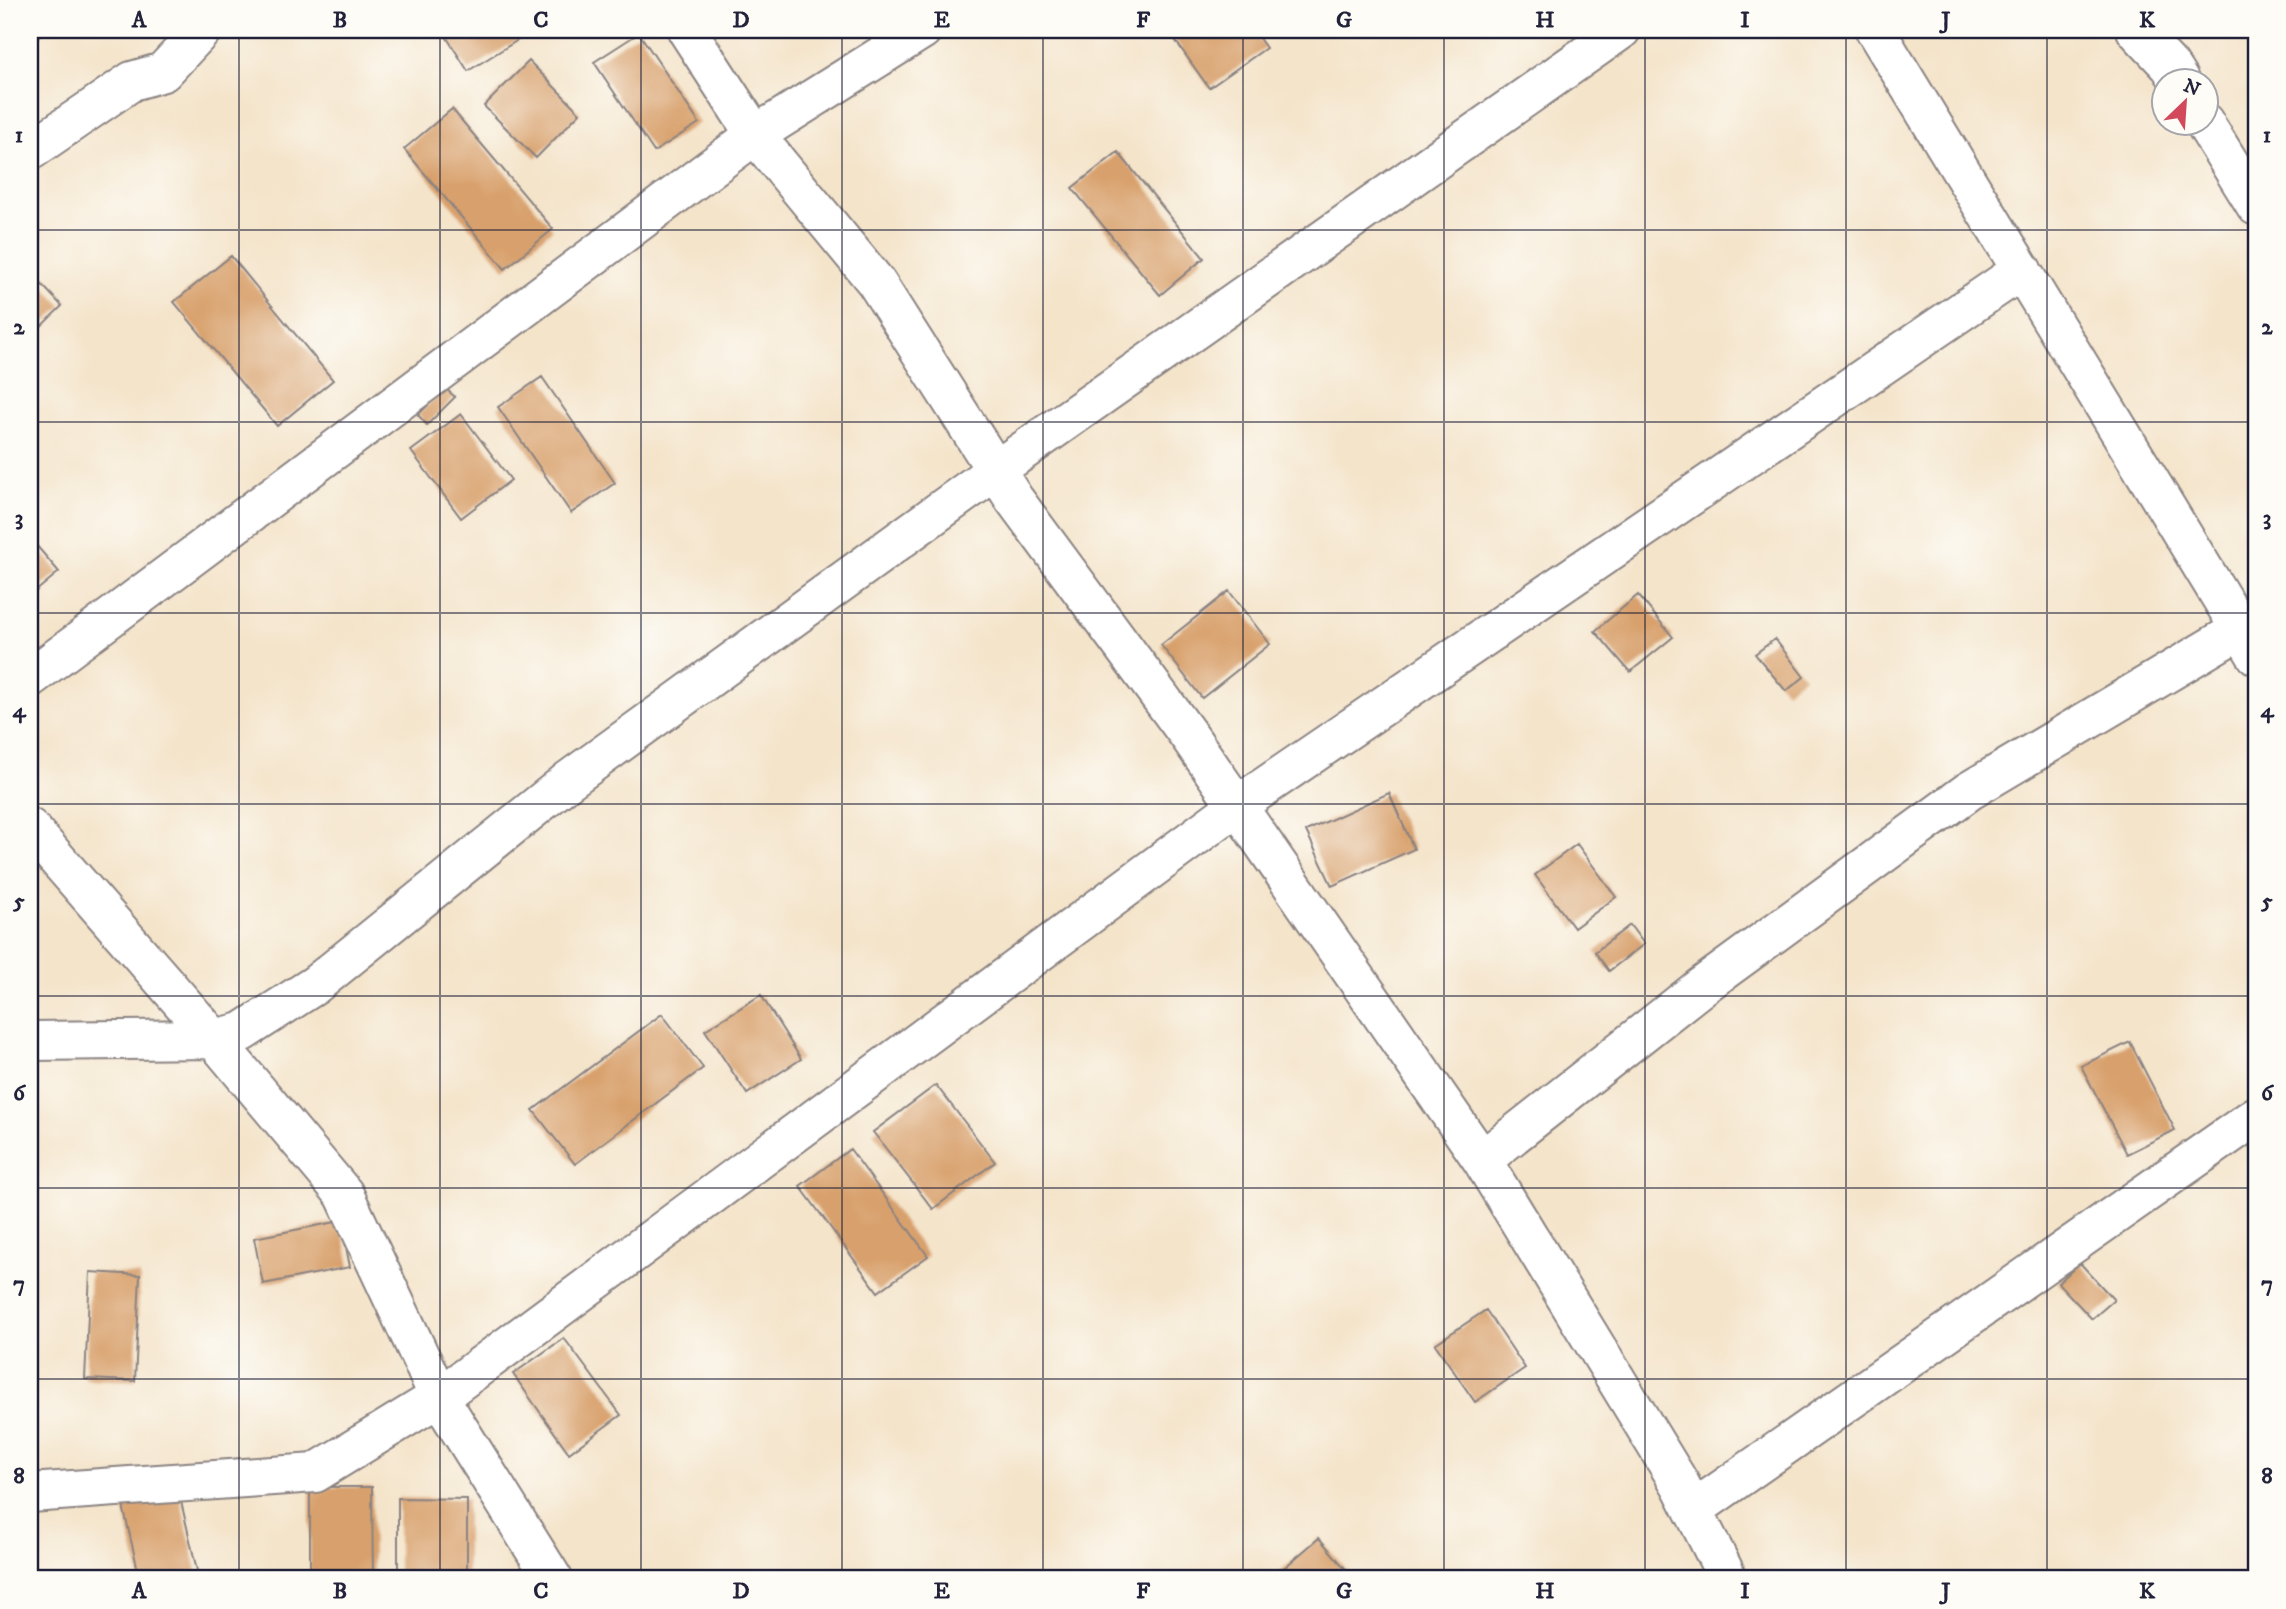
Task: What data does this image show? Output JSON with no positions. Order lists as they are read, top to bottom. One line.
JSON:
{"north":"top right","grid":{"columns":["A","B","C","D","E","F","G","H","I","J","K"],"rows":["1","2","3","4","5","6","7","8"]}}
